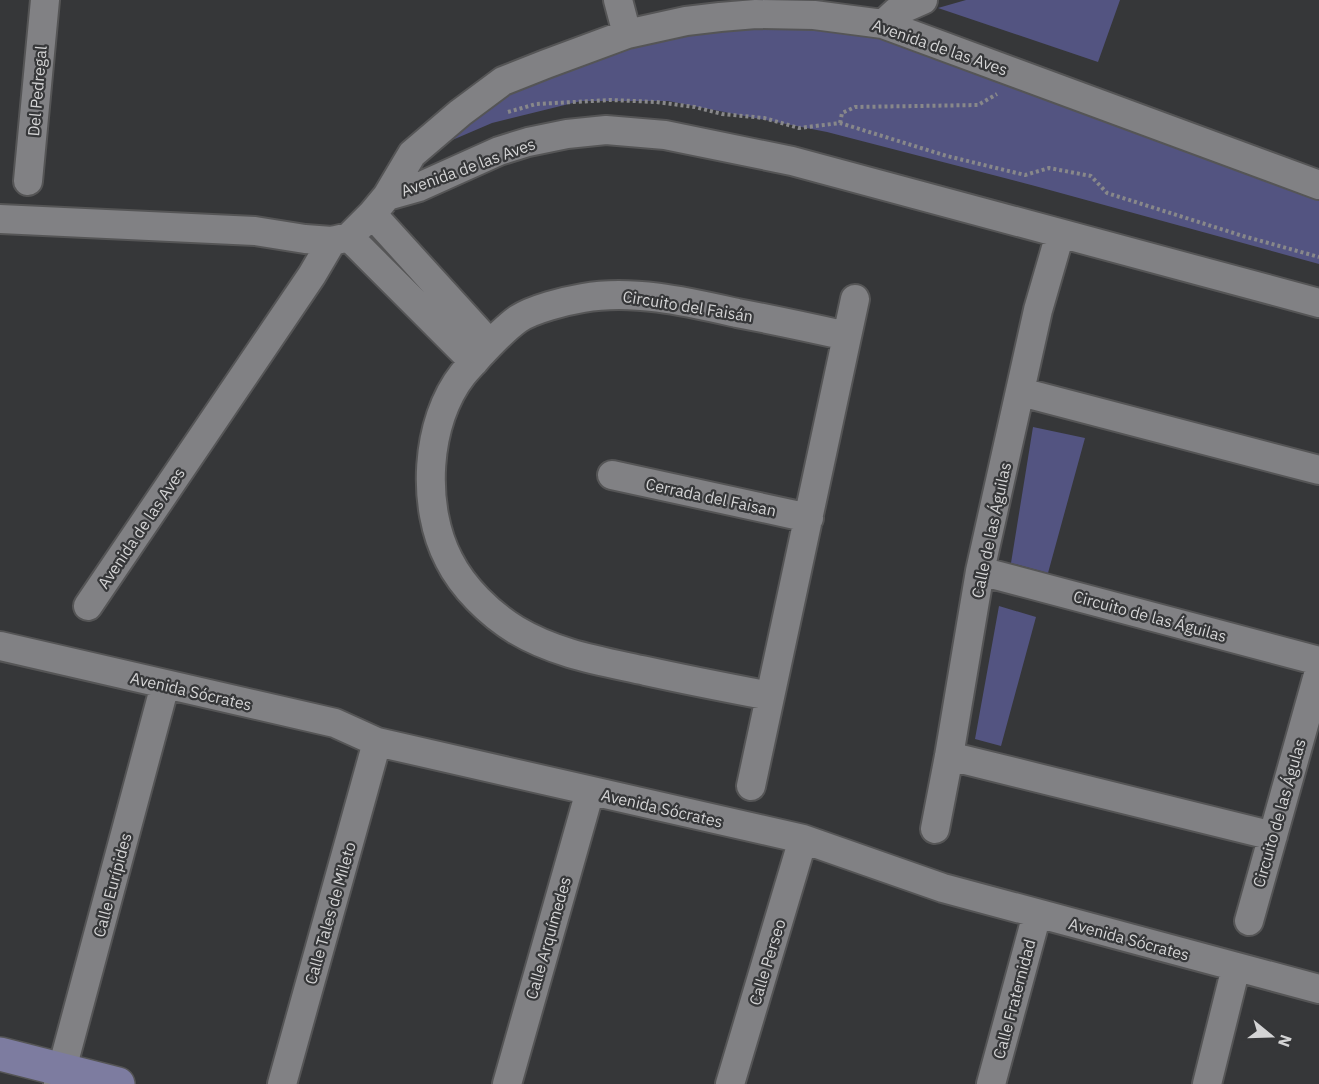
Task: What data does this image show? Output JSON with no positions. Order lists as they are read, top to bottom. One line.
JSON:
{"streets":{"street":["Avenida de las Aves","Del Pedregal","Circuito del Faisán","Cerrada del Faisan","Calle de las Águilas","Circuito de las Águilas","Avenida Sócrates","Circuito de las Águlas","Calle Eurípides","Calle Tales de Mileto","Calle Arquímedes","Calle Perseo","Calle Fraternidad"]},"crossings":[["Avenida de las Aves","Calle de las Águilas"],["Calle de las Águilas","Circuito de las Águilas"],["Avenida Sócrates","Calle Eurípides"],["Avenida Sócrates","Calle Tales de Mileto"],["Avenida Sócrates","Calle Arquímedes"],["Avenida Sócrates","Calle Perseo"],["Avenida Sócrates","Calle Fraternidad"]],"north":"right"}
